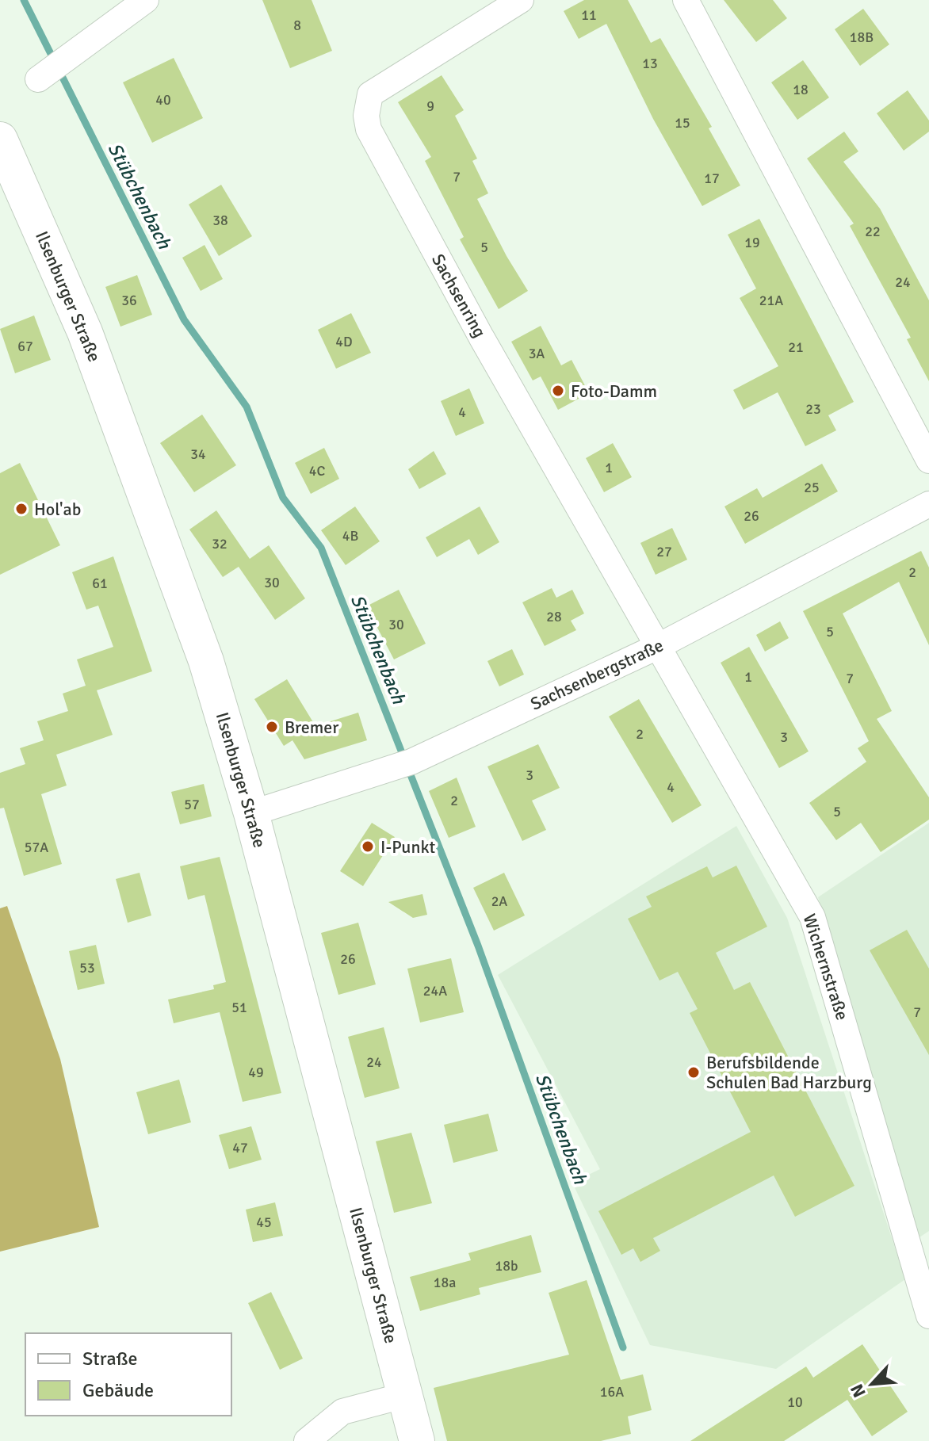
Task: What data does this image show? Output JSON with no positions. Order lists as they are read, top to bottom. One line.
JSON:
{"streets":{"main road":["Ilsenburger Straße"],"street":["Sachsenring","Sachsenbergstraße","Wichernstraße"]},"crossings":[["Sachsenring","Sachsenbergstraße"],["Sachsenring","Wichernstraße"],["Ilsenburger Straße","Sachsenbergstraße"],["Sachsenbergstraße","Wichernstraße"]],"water":["Stübchenbach"],"places":["Foto-Damm","Hol'ab","Bremer","I-Punkt","Berufsbildende Schulen Bad Harzburg"],"house_numbers":["11","8","18B","13","18","40","9","15","7","17","38","22","19","5","24","36","21A","4D","67","21","3A","23","4","34","1","4C","25","26","4B","32","27","2","30","61","28","30","5","1","7","2","3","3","4","2","57","5","57A","2A","26","53","24A","51","7","24","49","47","45","18b","18a","16A","10"],"legend":["Straße","Gebäude"],"north":"bottom left"}
